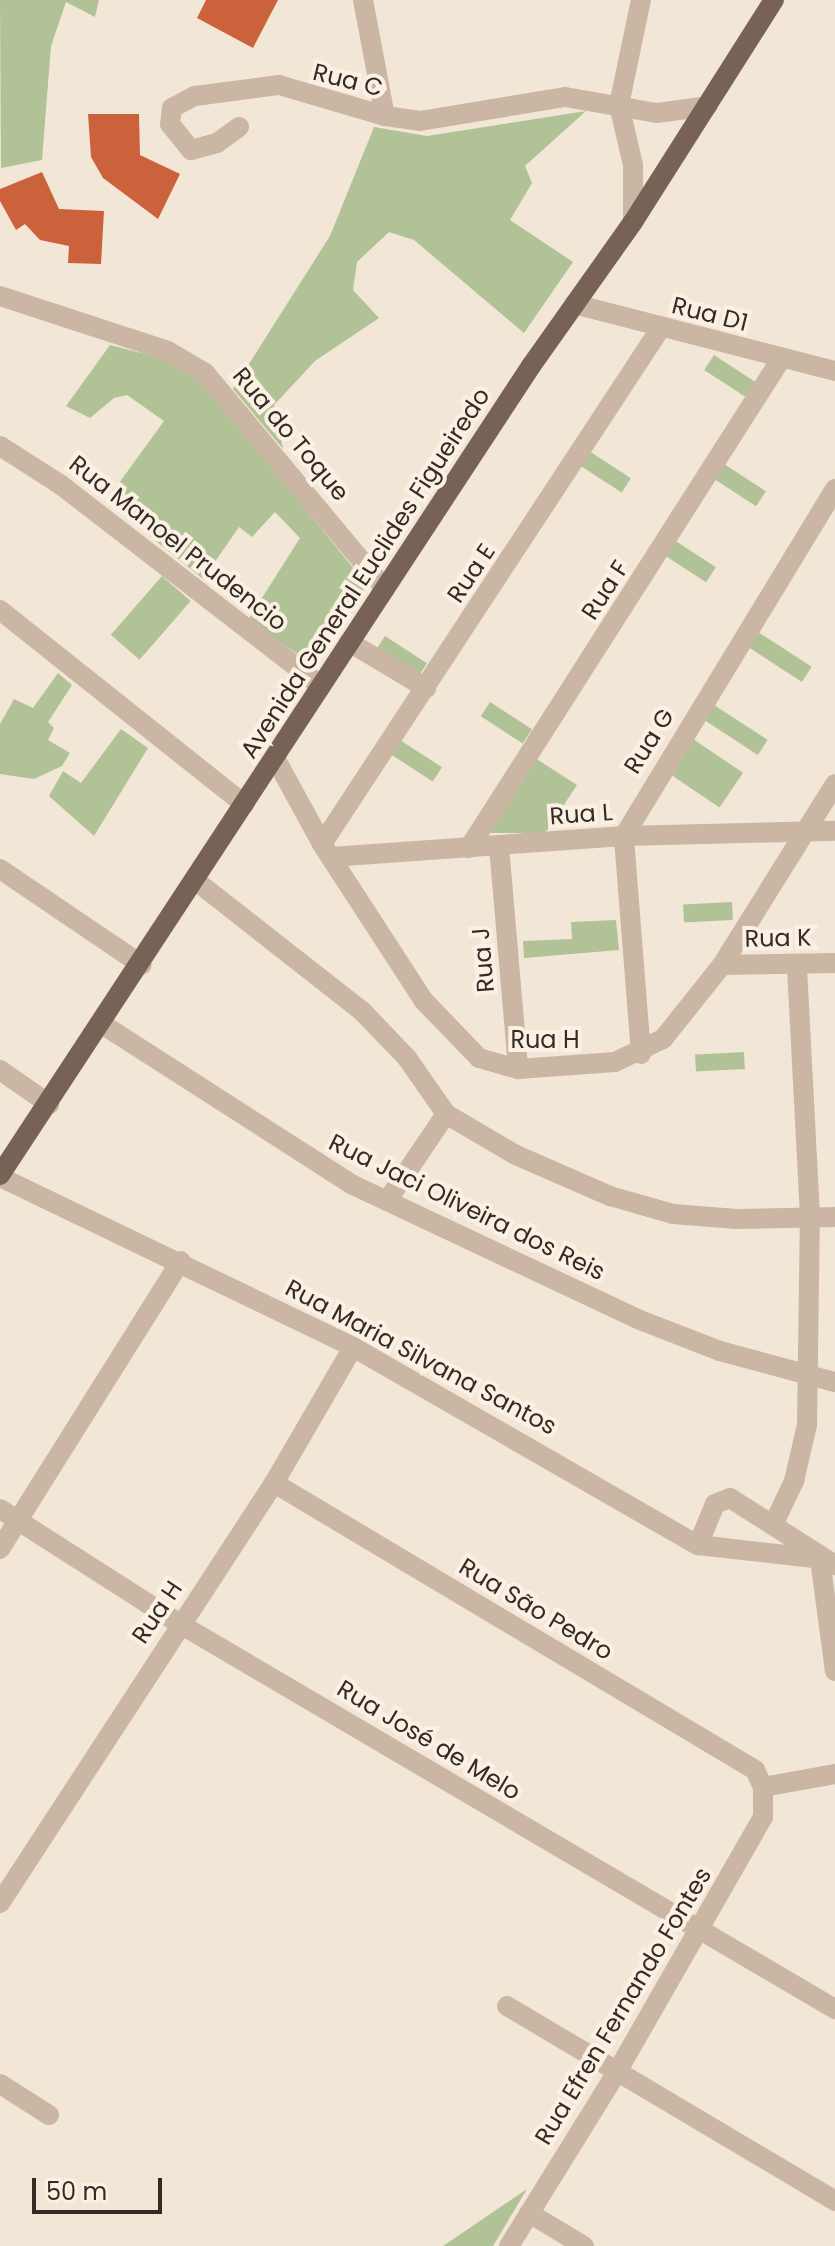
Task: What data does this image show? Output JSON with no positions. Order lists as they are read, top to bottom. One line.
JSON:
{"streets":{"main road":["Avenida General Euclides Figueiredo"],"street":["Rua C","Rua D1","Rua do Toque","Rua Manoel Prudencio","Rua E","Rua F","Rua G","Rua L","Rua K","Rua J","Rua H","Rua Jaci Oliveira dos Reis","Rua Maria Silvana Santos","Rua São Pedro","Rua José de Melo","Rua Efren Fernando Fontes"]},"crossings":[["Rua C","Avenida General Euclides Figueiredo"],["Rua D1","Avenida General Euclides Figueiredo"],["Rua D1","Rua E"],["Rua D1","Rua F"],["Rua do Toque","Avenida General Euclides Figueiredo"],["Rua Manoel Prudencio","Avenida General Euclides Figueiredo"],["Avenida General Euclides Figueiredo","Rua H"],["Avenida General Euclides Figueiredo","Rua Jaci Oliveira dos Reis"],["Avenida General Euclides Figueiredo","Rua Maria Silvana Santos"],["Rua E","Rua L"],["Rua E","Rua H"],["Rua F","Rua L"],["Rua G","Rua L"],["Rua L","Rua J"],["Rua L","Rua H"],["Rua K","Rua H"],["Rua J","Rua H"],["Rua H","Rua Maria Silvana Santos"],["Rua H","Rua São Pedro"],["Rua H","Rua José de Melo"],["Rua São Pedro","Rua Efren Fernando Fontes"],["Rua José de Melo","Rua Efren Fernando Fontes"]],"scale_bar":"50 m"}
